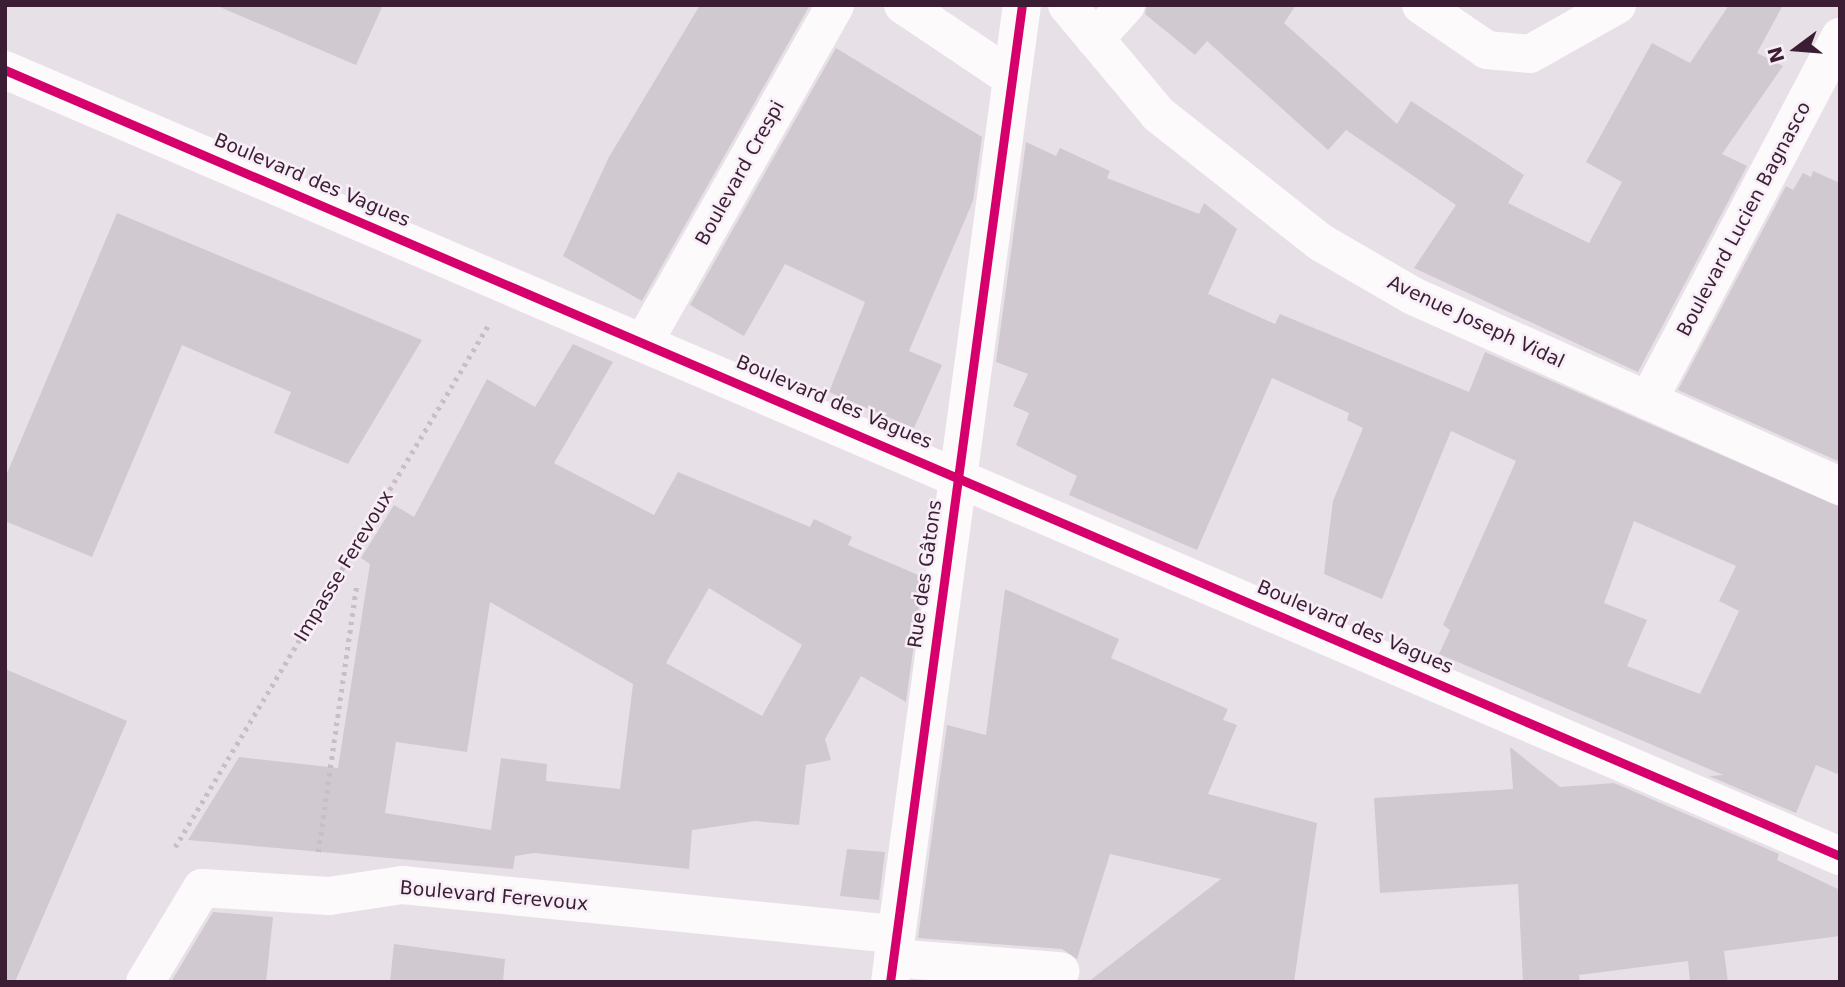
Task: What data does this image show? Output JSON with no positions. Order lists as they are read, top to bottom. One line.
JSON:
{"streets":{"street":["Boulevard Crespi","Boulevard des Vagues","Boulevard Lucien Bagnasco","Avenue Joseph Vidal","Rue des Gâtons","Boulevard Ferevoux"],"path":["Impasse Ferevoux"]},"crossings":[["Boulevard Crespi","Boulevard des Vagues"],["Boulevard des Vagues","Impasse Ferevoux"],["Boulevard des Vagues","Rue des Gâtons"],["Boulevard Lucien Bagnasco","Avenue Joseph Vidal"],["Rue des Gâtons","Boulevard Ferevoux"]],"north":"left"}
